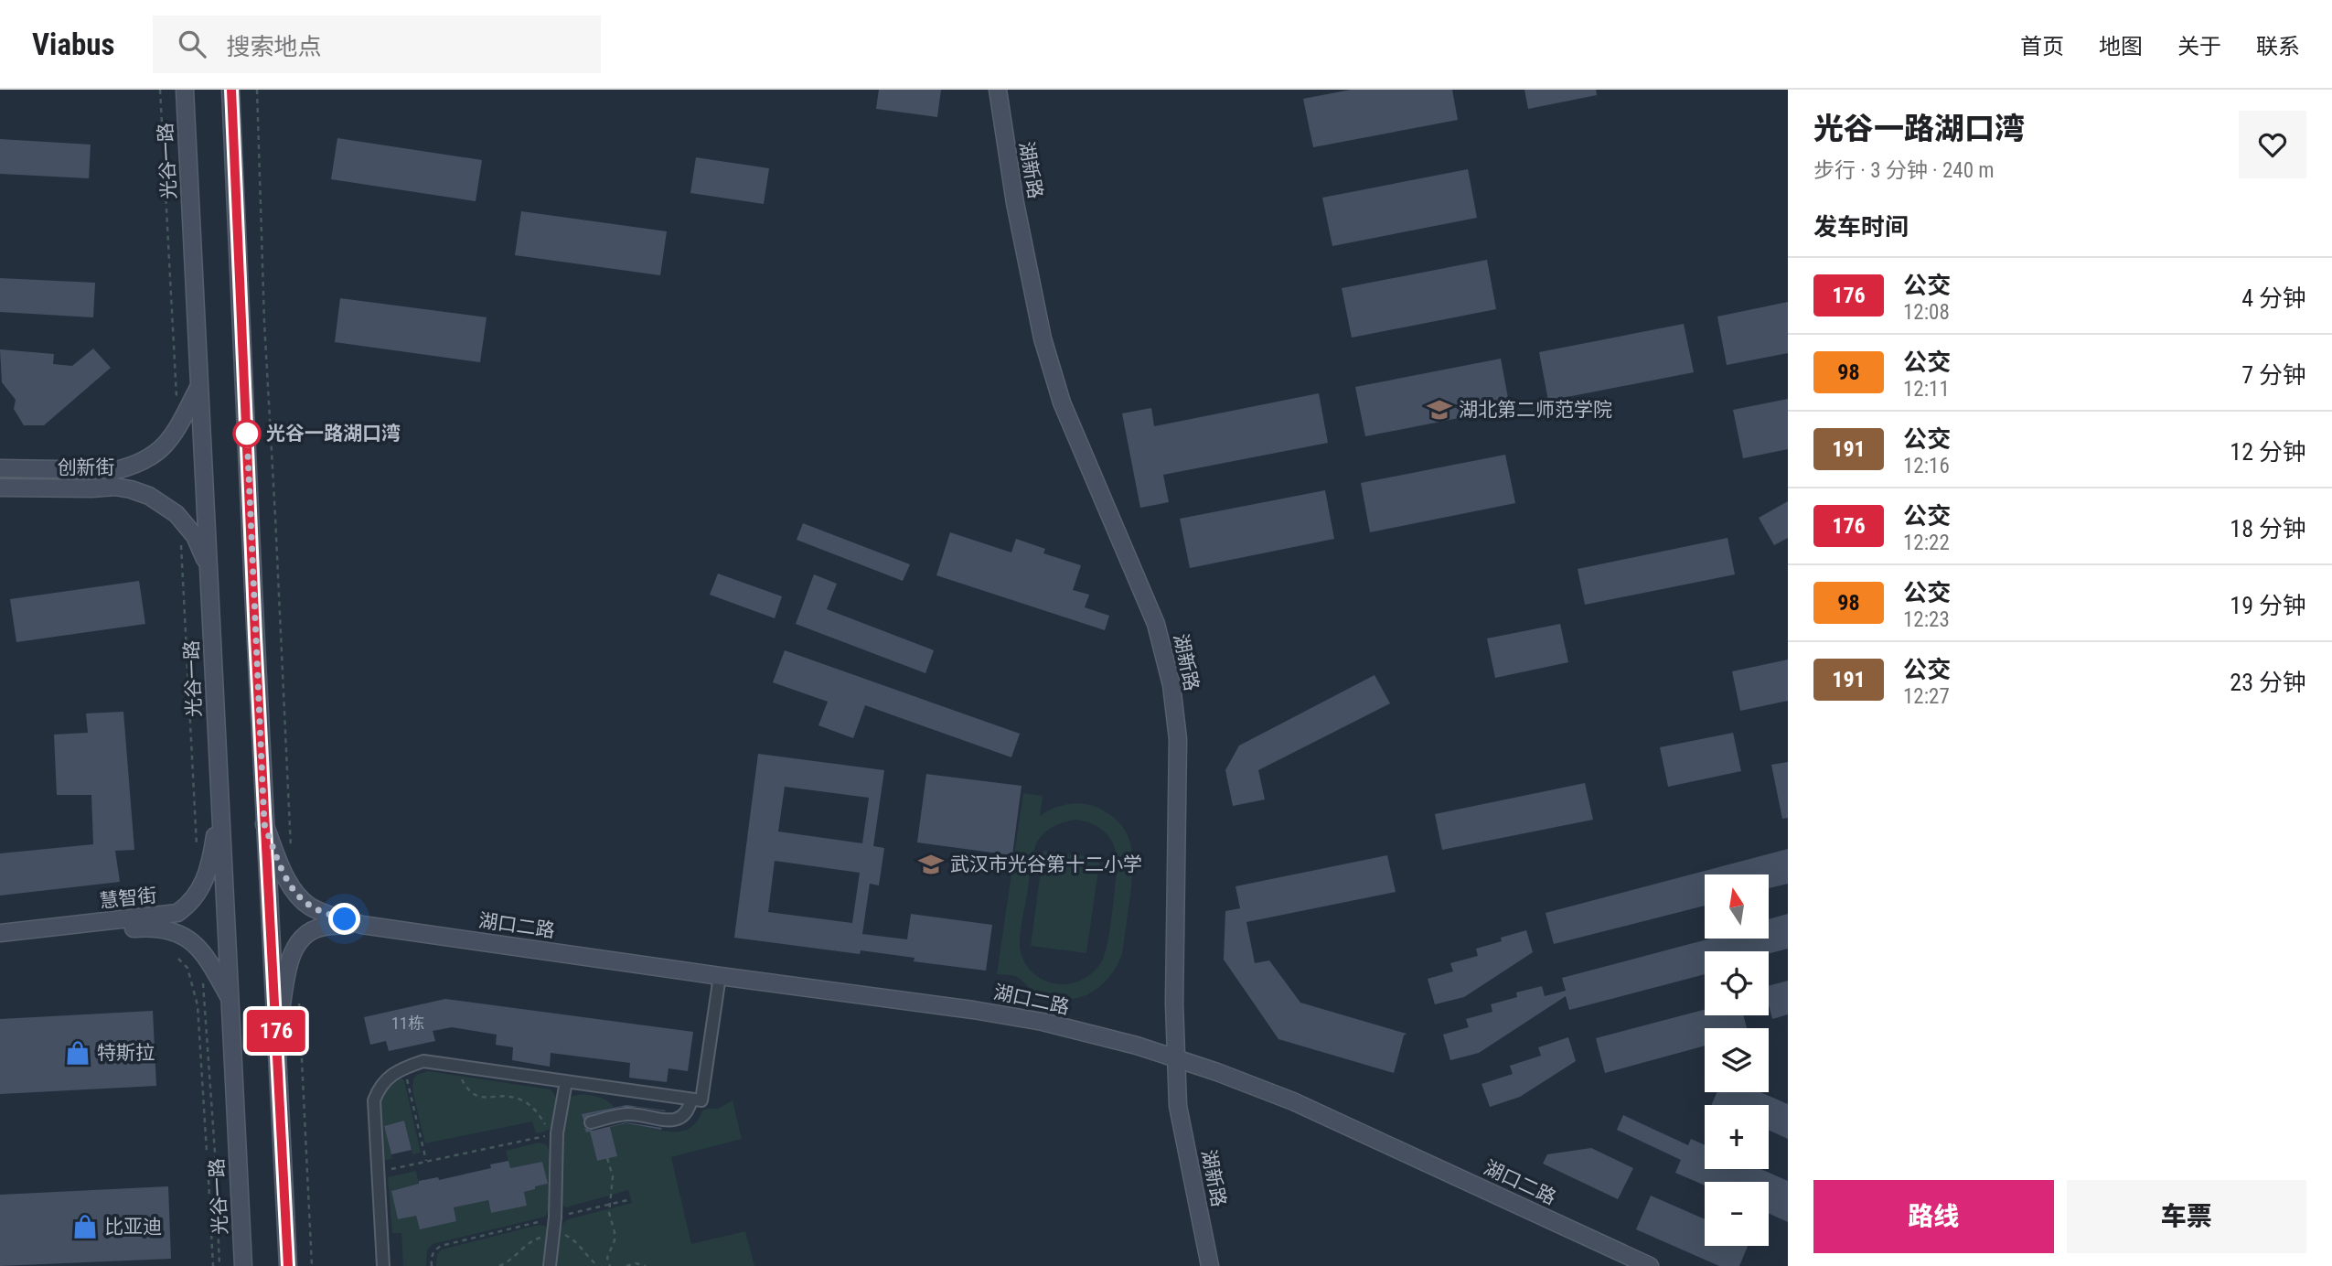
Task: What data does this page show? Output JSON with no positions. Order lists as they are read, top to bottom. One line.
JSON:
{"streets":{"main road":["光谷一路","湖新路","创新街","慧智街","湖口二路"]},"crossings":[["光谷一路","创新街"],["光谷一路","慧智街"],["湖新路","湖口二路"]],"places":{"school or university":["湖北第二师范学院","武汉市光谷第十二小学"],"other":["光谷一路湖口湾"],"shop":["特斯拉","比亚迪"]},"lines":["bus line 176"],"house_numbers":["11栋"],"north":"top","page":{"header":"Viabus","search":"搜索地点","nav":["首页","地图","关于","联系"],"on_map":"176","heading":[["光谷一路湖口湾","步行 · 3 分钟 · 240 m"],"发车时间"],"list":[{"mark":"176","name":"公交","note":"12:08","value":"4 分钟"},{"mark":"98","name":"公交","note":"12:11","value":"7 分钟"},{"mark":"191","name":"公交","note":"12:16","value":"12 分钟"},{"mark":"176","name":"公交","note":"12:22","value":"18 分钟"},{"mark":"98","name":"公交","note":"12:23","value":"19 分钟"},{"mark":"191","name":"公交","note":"12:27","value":"23 分钟"}],"map_buttons":["+","−"],"buttons":["路线","车票"]}}
